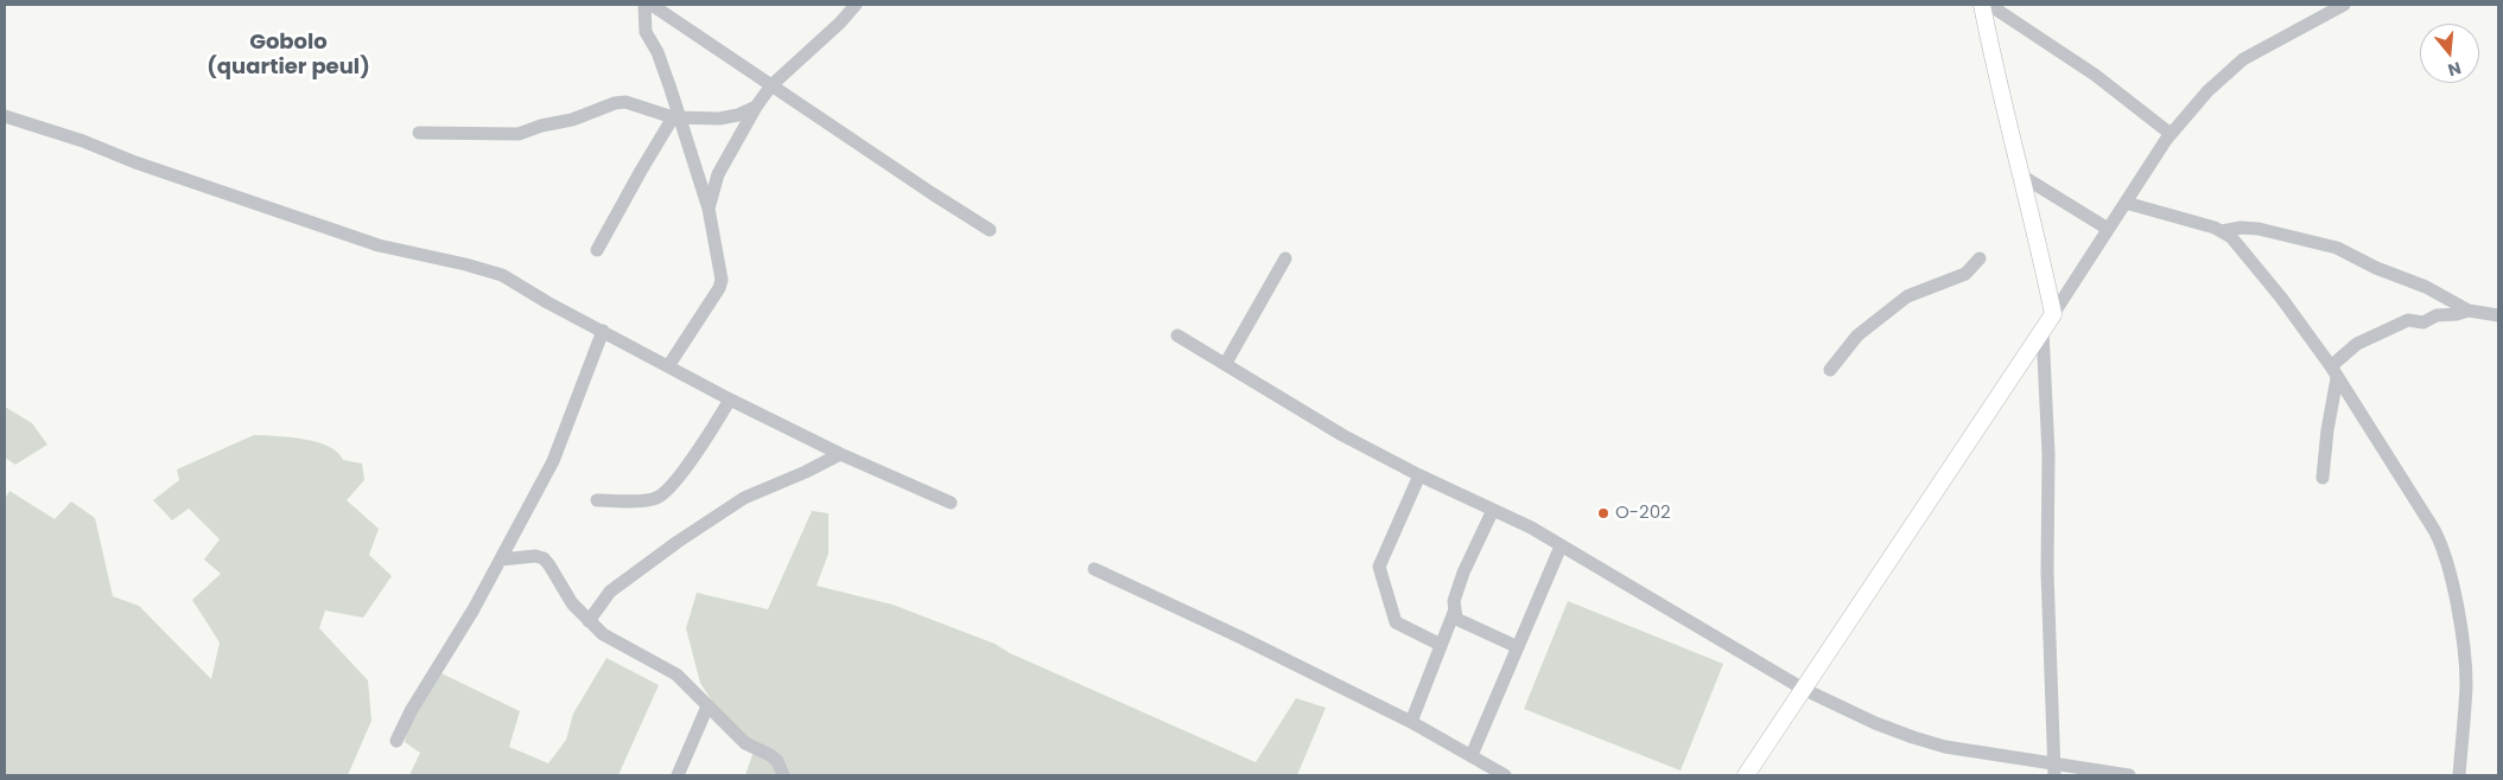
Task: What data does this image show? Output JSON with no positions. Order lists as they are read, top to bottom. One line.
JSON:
{"districts":["Gobolo (quartier peul)"],"places":["O-202"],"north":"bottom"}
